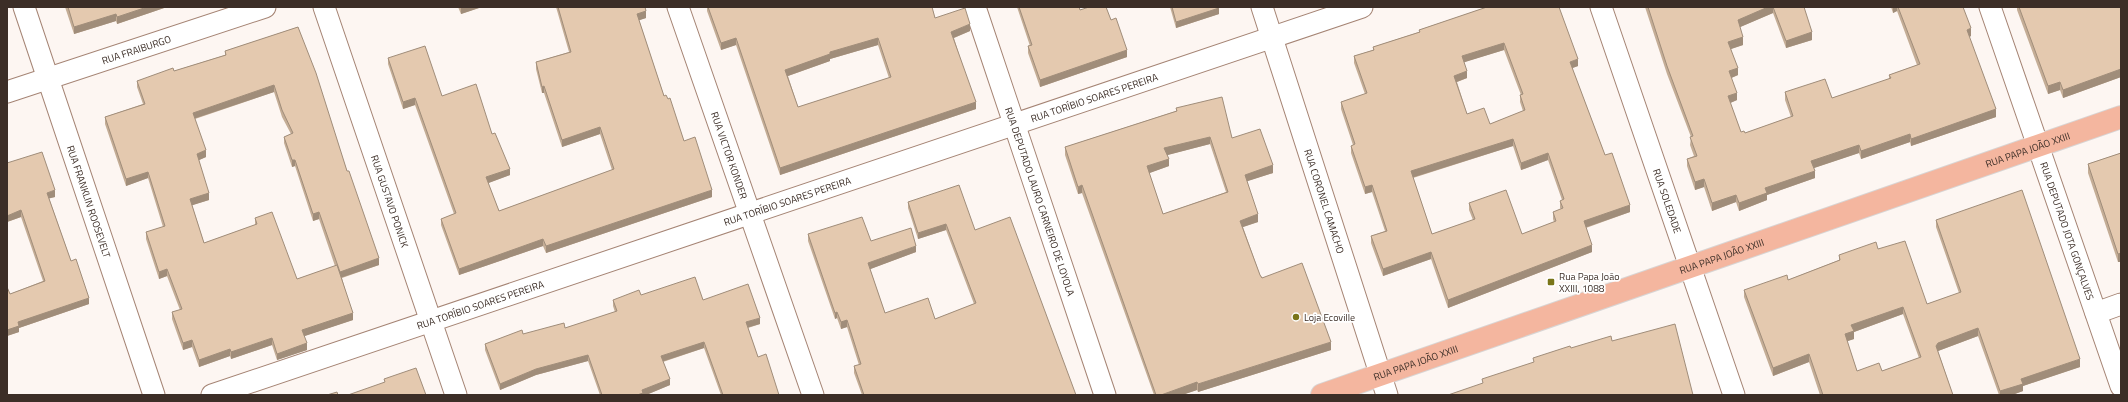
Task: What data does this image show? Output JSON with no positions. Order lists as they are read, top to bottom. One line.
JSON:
{"streets":{"main road":["RUA PAPA JOÃO XXIII"],"street":["RUA FRAIBURGO","RUA TORÍBIO SOARES PEREIRA","RUA VICTOR KONDER","RUA FRANKLIN ROOSEVELT","RUA GUSTAVO PONICK","RUA DEPUTADO LAURO CARNEIRO DE LOYOLA","RUA CORONEL CAMACHO","RUA SOLEDADE","RUA DEPUTADO JOTA GONÇALVES"]},"crossings":[["RUA FRAIBURGO","RUA FRANKLIN ROOSEVELT"],["RUA TORÍBIO SOARES PEREIRA","RUA VICTOR KONDER"],["RUA TORÍBIO SOARES PEREIRA","RUA GUSTAVO PONICK"],["RUA TORÍBIO SOARES PEREIRA","RUA DEPUTADO LAURO CARNEIRO DE LOYOLA"],["RUA TORÍBIO SOARES PEREIRA","RUA CORONEL CAMACHO"],["RUA PAPA JOÃO XXIII","RUA CORONEL CAMACHO"],["RUA PAPA JOÃO XXIII","RUA SOLEDADE"],["RUA PAPA JOÃO XXIII","RUA DEPUTADO JOTA GONÇALVES"]],"places":{"transit":["Rua Papa João XXIII, 1088"],"other":["Loja Ecoville"]}}
